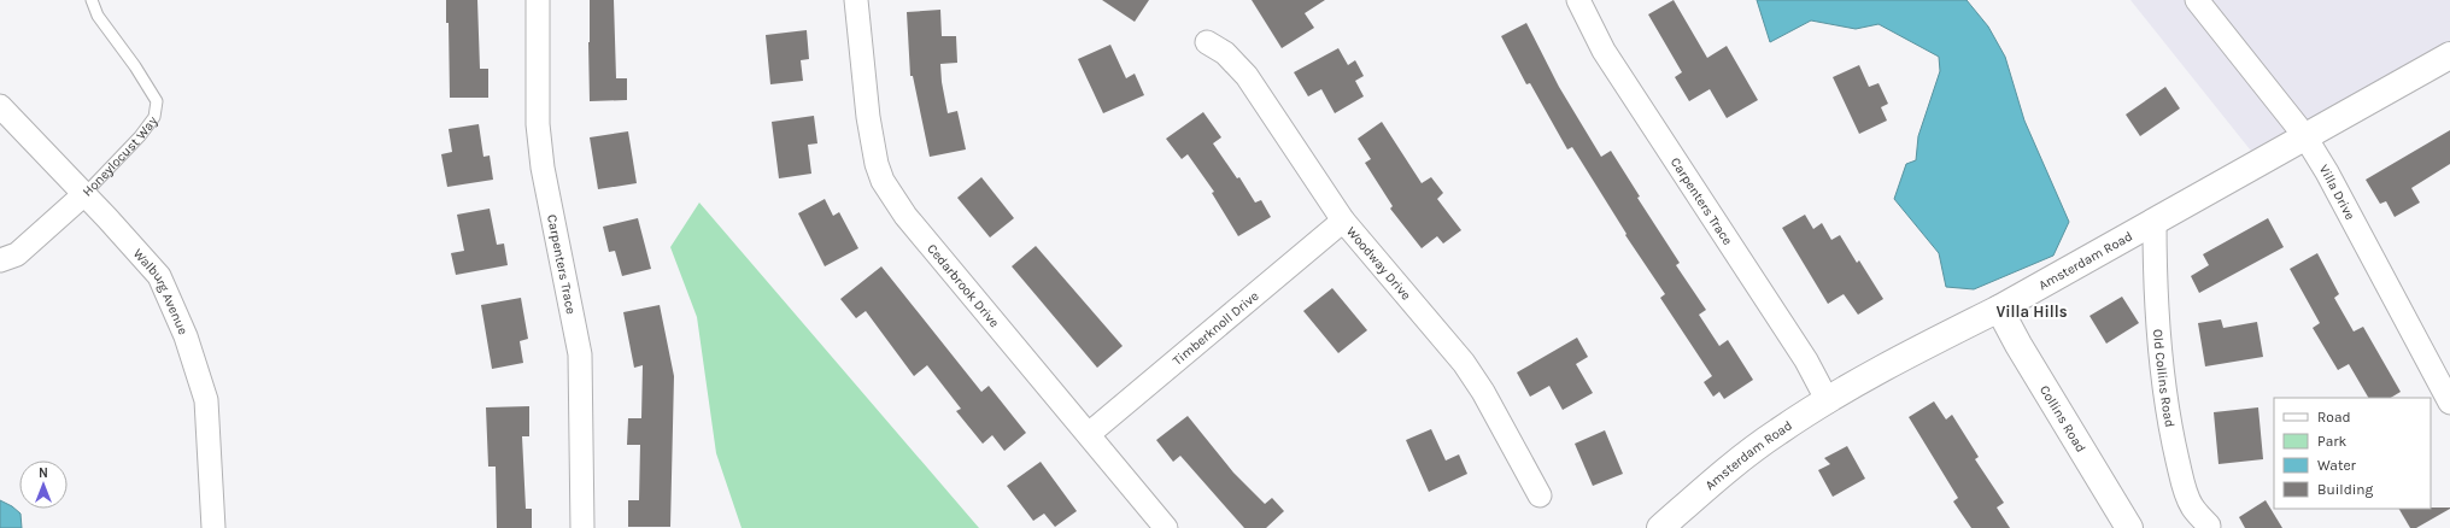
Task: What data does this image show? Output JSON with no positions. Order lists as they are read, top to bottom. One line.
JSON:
{"streets":{"main road":["Amsterdam Road","Collins Road"],"street":["Honeylocust Way","Villa Drive","Carpenters Trace","Woodway Drive","Cedarbrook Drive","Walburg Avenue","Timberknoll Drive","Old Collins Road"]},"crossings":[["Honeylocust Way","Walburg Avenue"],["Villa Drive","Amsterdam Road"],["Carpenters Trace","Amsterdam Road"],["Amsterdam Road","Old Collins Road"],["Amsterdam Road","Collins Road"],["Woodway Drive","Timberknoll Drive"],["Cedarbrook Drive","Timberknoll Drive"]],"districts":["Villa Hills"],"legend":["Road","Park","Water","Building"],"north":"top"}
